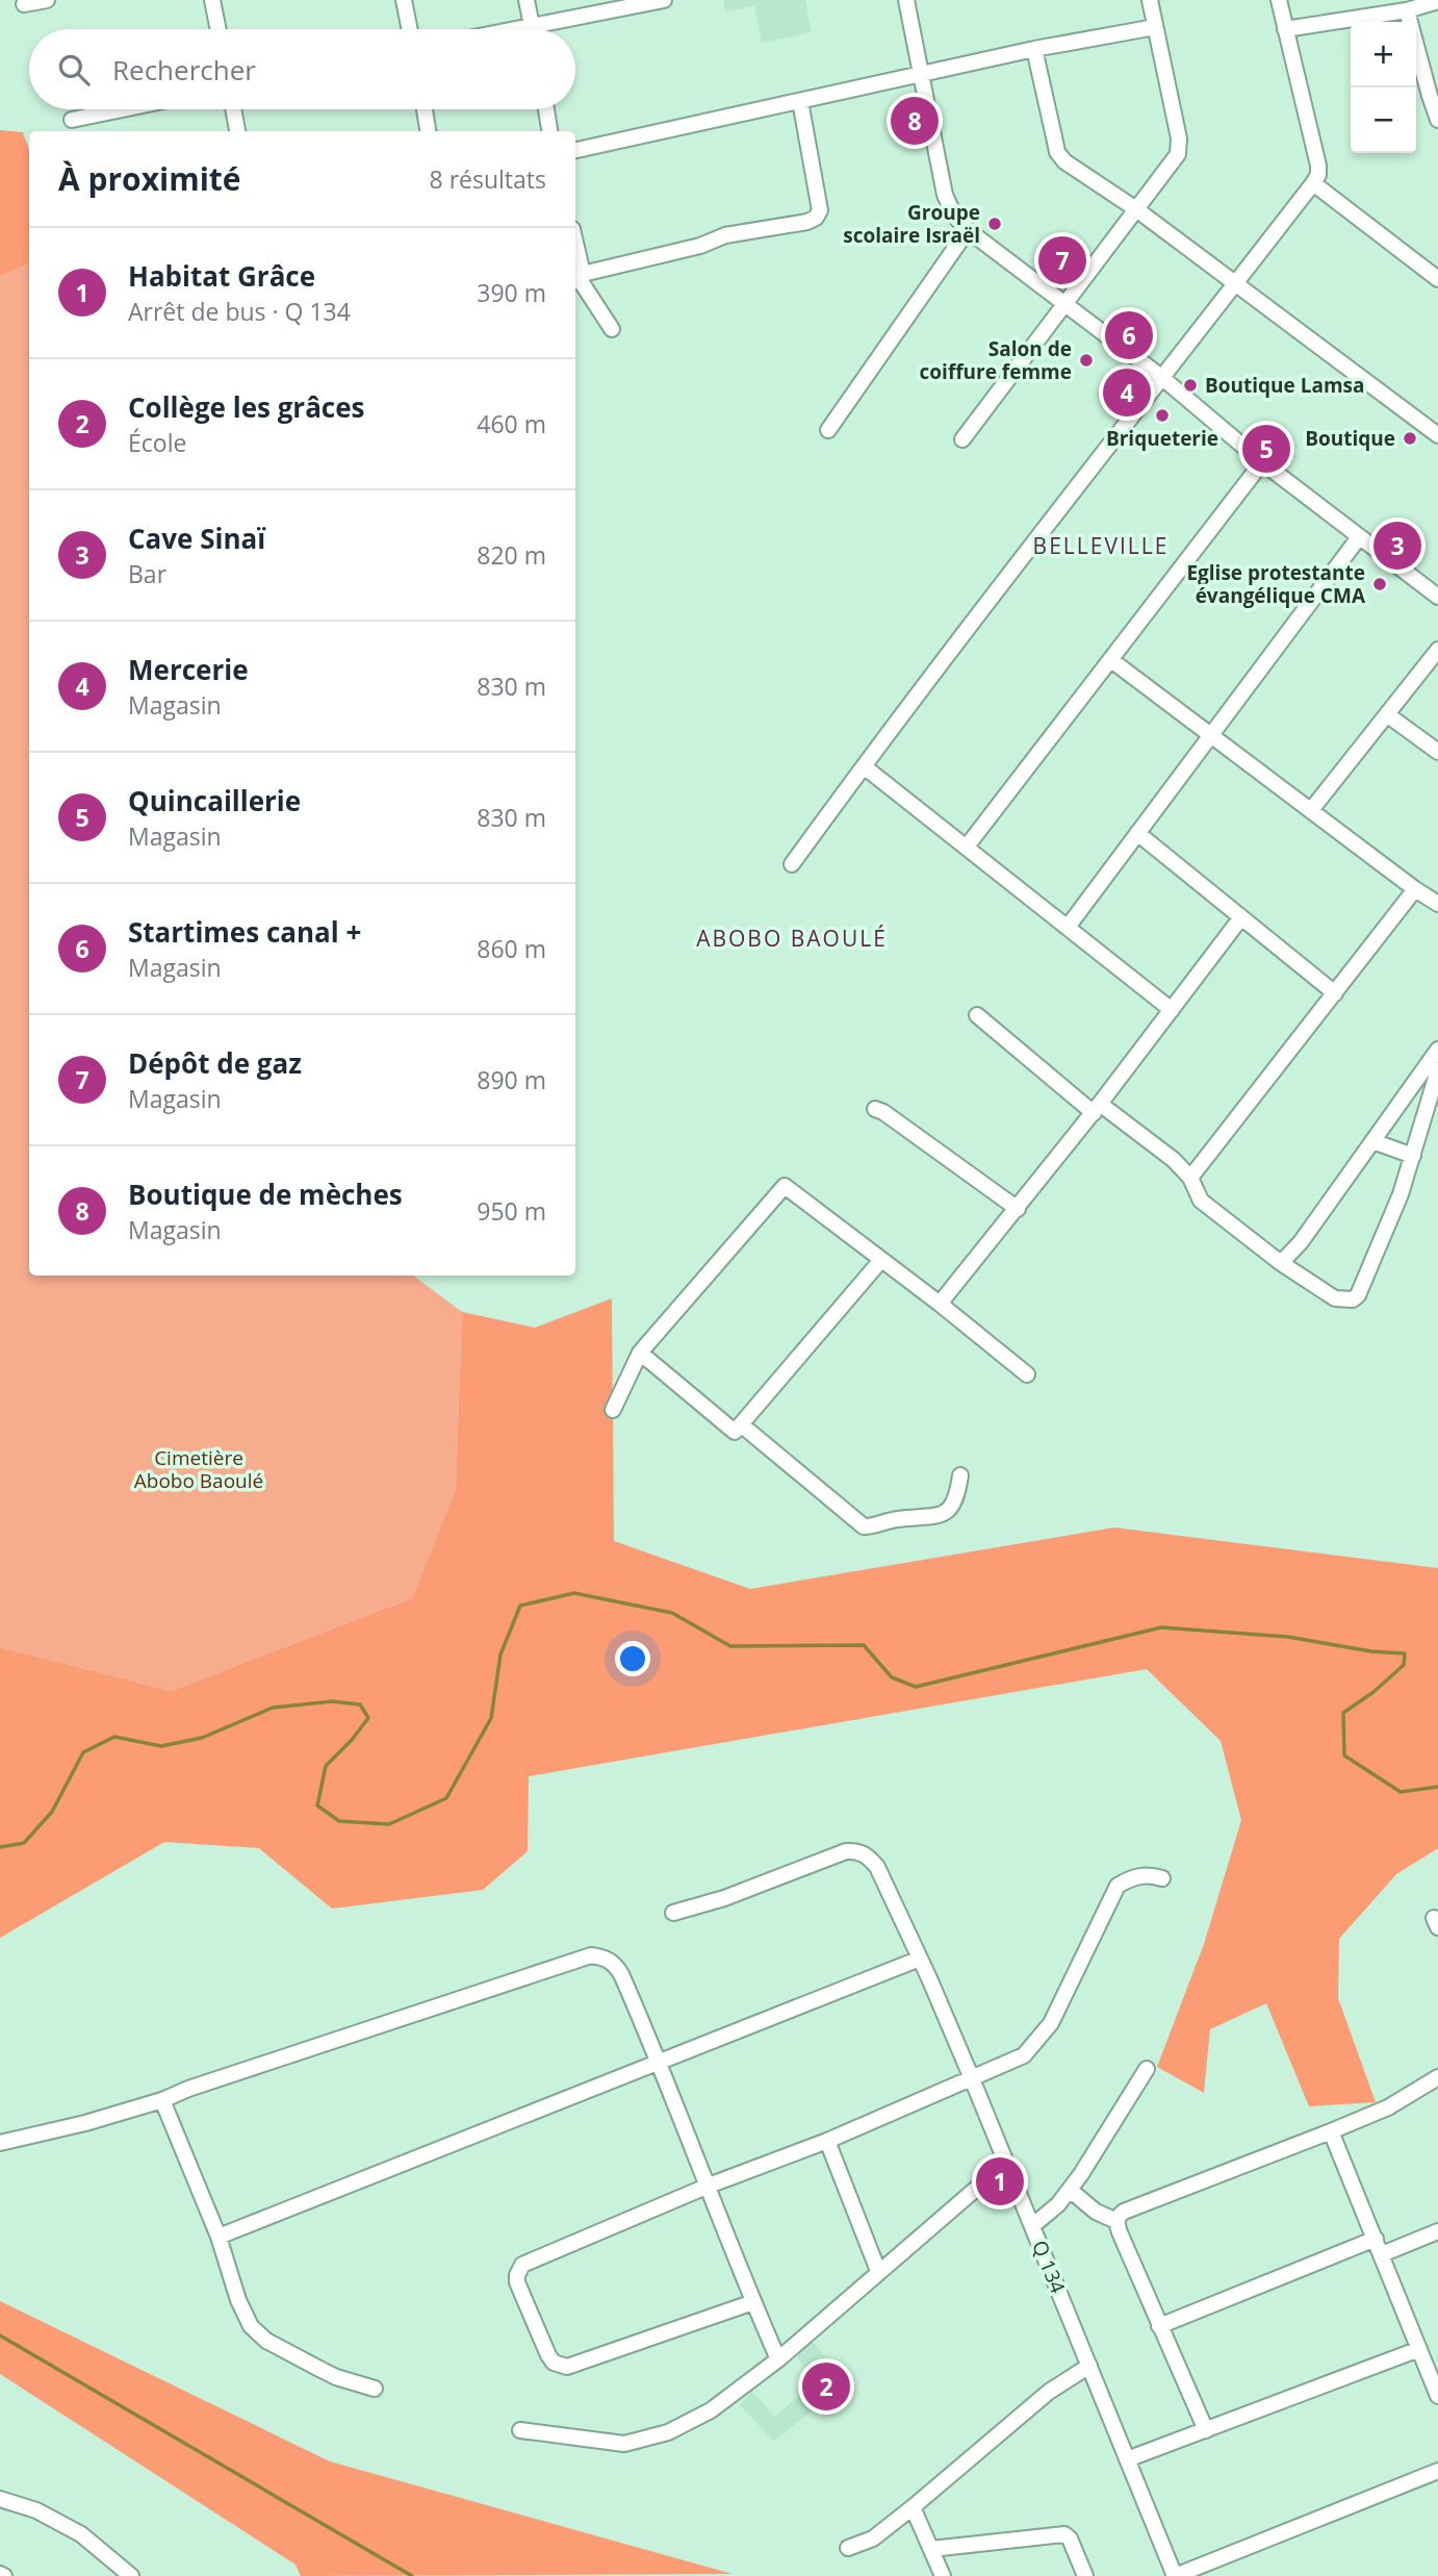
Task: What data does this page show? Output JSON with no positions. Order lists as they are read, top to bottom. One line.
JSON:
{"streets":{"street":["Q 134"]},"districts":["BELLEVILLE","ABOBO BAOULÉ"],"parks":["Cimetière Abobo Baoulé"],"places":["Groupe scolaire Israël","Salon de coiffure femme","Boutique Lamsa","Briqueterie","Boutique","Eglise protestante évangélique CMA"],"page":{"map_buttons":["+","−"],"search":"Rechercher","pins":["8","7","6","4","5","3","1","2"],"heading":["À proximité","8 résultats"],"list":[{"mark":"1","name":"Habitat Grâce","note":"Arrêt de bus · Q 134","value":"390 m"},{"mark":"2","name":"Collège les grâces","note":"École","value":"460 m"},{"mark":"3","name":"Cave Sinaï","note":"Bar","value":"820 m"},{"mark":"4","name":"Mercerie","note":"Magasin","value":"830 m"},{"mark":"5","name":"Quincaillerie","note":"Magasin","value":"830 m"},{"mark":"6","name":"Startimes canal +","note":"Magasin","value":"860 m"},{"mark":"7","name":"Dépôt de gaz","note":"Magasin","value":"890 m"},{"mark":"8","name":"Boutique de mèches","note":"Magasin","value":"950 m"}]}}
